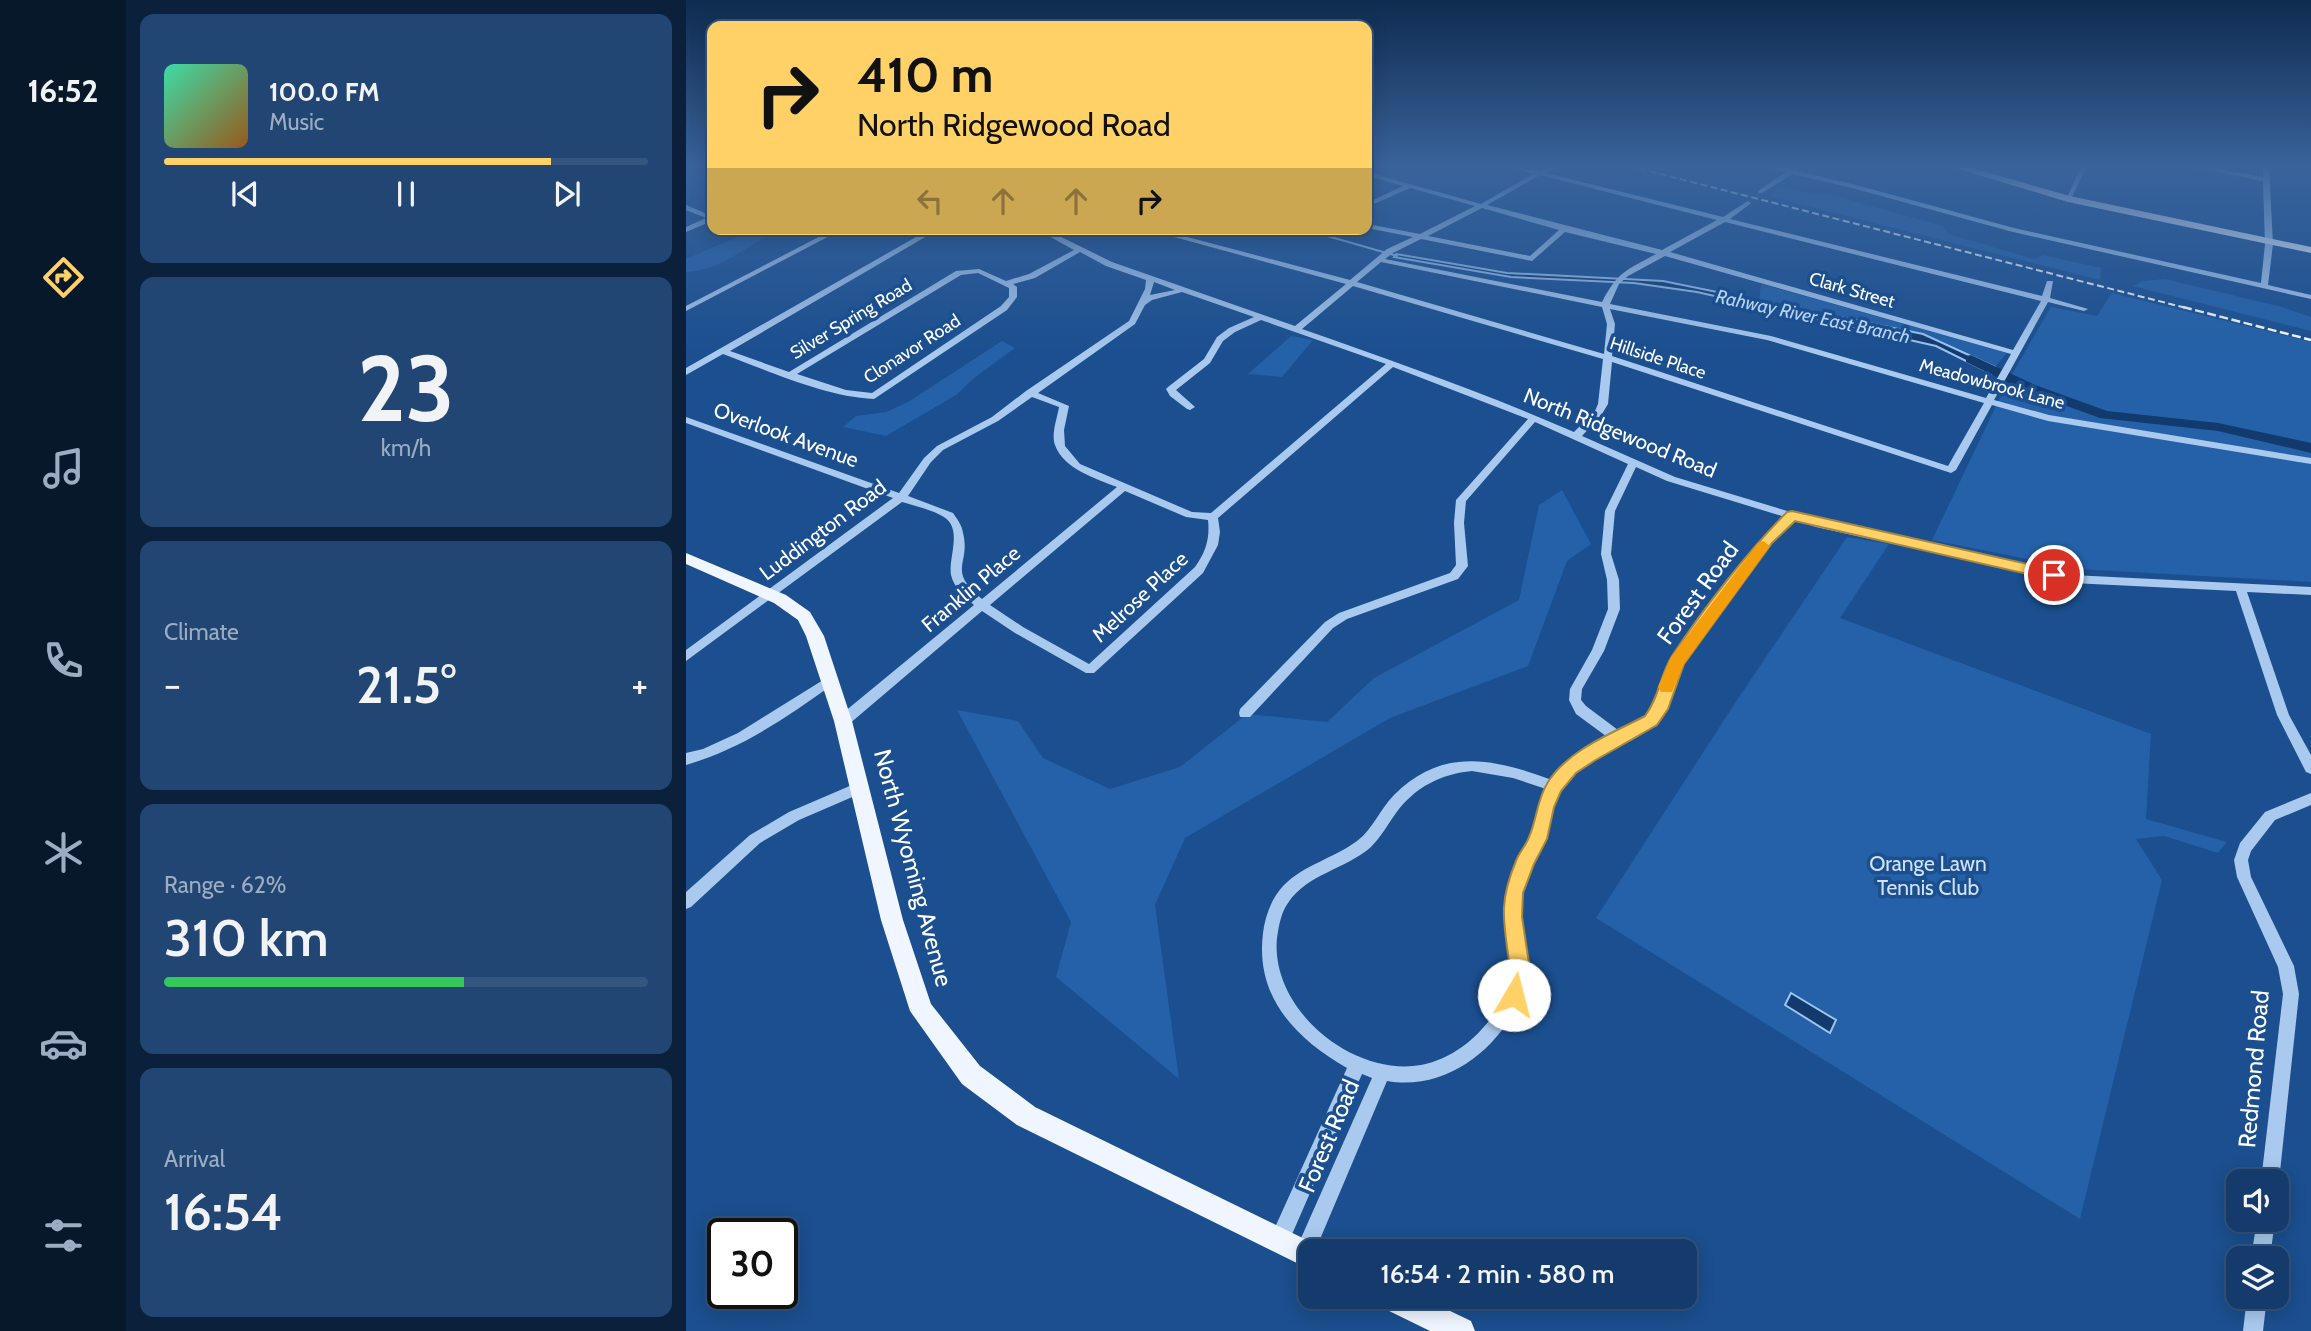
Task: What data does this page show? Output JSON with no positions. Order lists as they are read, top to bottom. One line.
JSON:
{"streets":{"main road":["North Wyoming Avenue"],"street":["Clark Street","Silver Spring Road","Clonavor Road","Hillside Place","Meadowbrook Lane","North Ridgewood Road","Overlook Avenue","Luddington Road","Franklin Place","Forest Road","Melrose Place","Redmond Road"]},"crossings":[["Silver Spring Road","Clonavor Road"],["Hillside Place","Meadowbrook Lane"],["North Ridgewood Road","Luddington Road"],["North Ridgewood Road","Forest Road"],["Overlook Avenue","Luddington Road"],["Overlook Avenue","Melrose Place"],["Luddington Road","North Wyoming Avenue"],["Franklin Place","Melrose Place"],["Franklin Place","North Wyoming Avenue"],["Forest Road","North Wyoming Avenue"]],"water":["Rahway River East Branch"],"parks":["Orange Lawn Tennis Club"],"page":{"tabs":"16:52","turn":["410 m","North Ridgewood Road"],"song":["100.0 FM","Music"],"tile":[["23","km/h"],"Climate",["Range · 62%","310 km"],["Arrival","16:54"]],"heat":["−","21.5°","+"],"limit":"30","trip":"16:54 · 2 min · 580 m"}}
